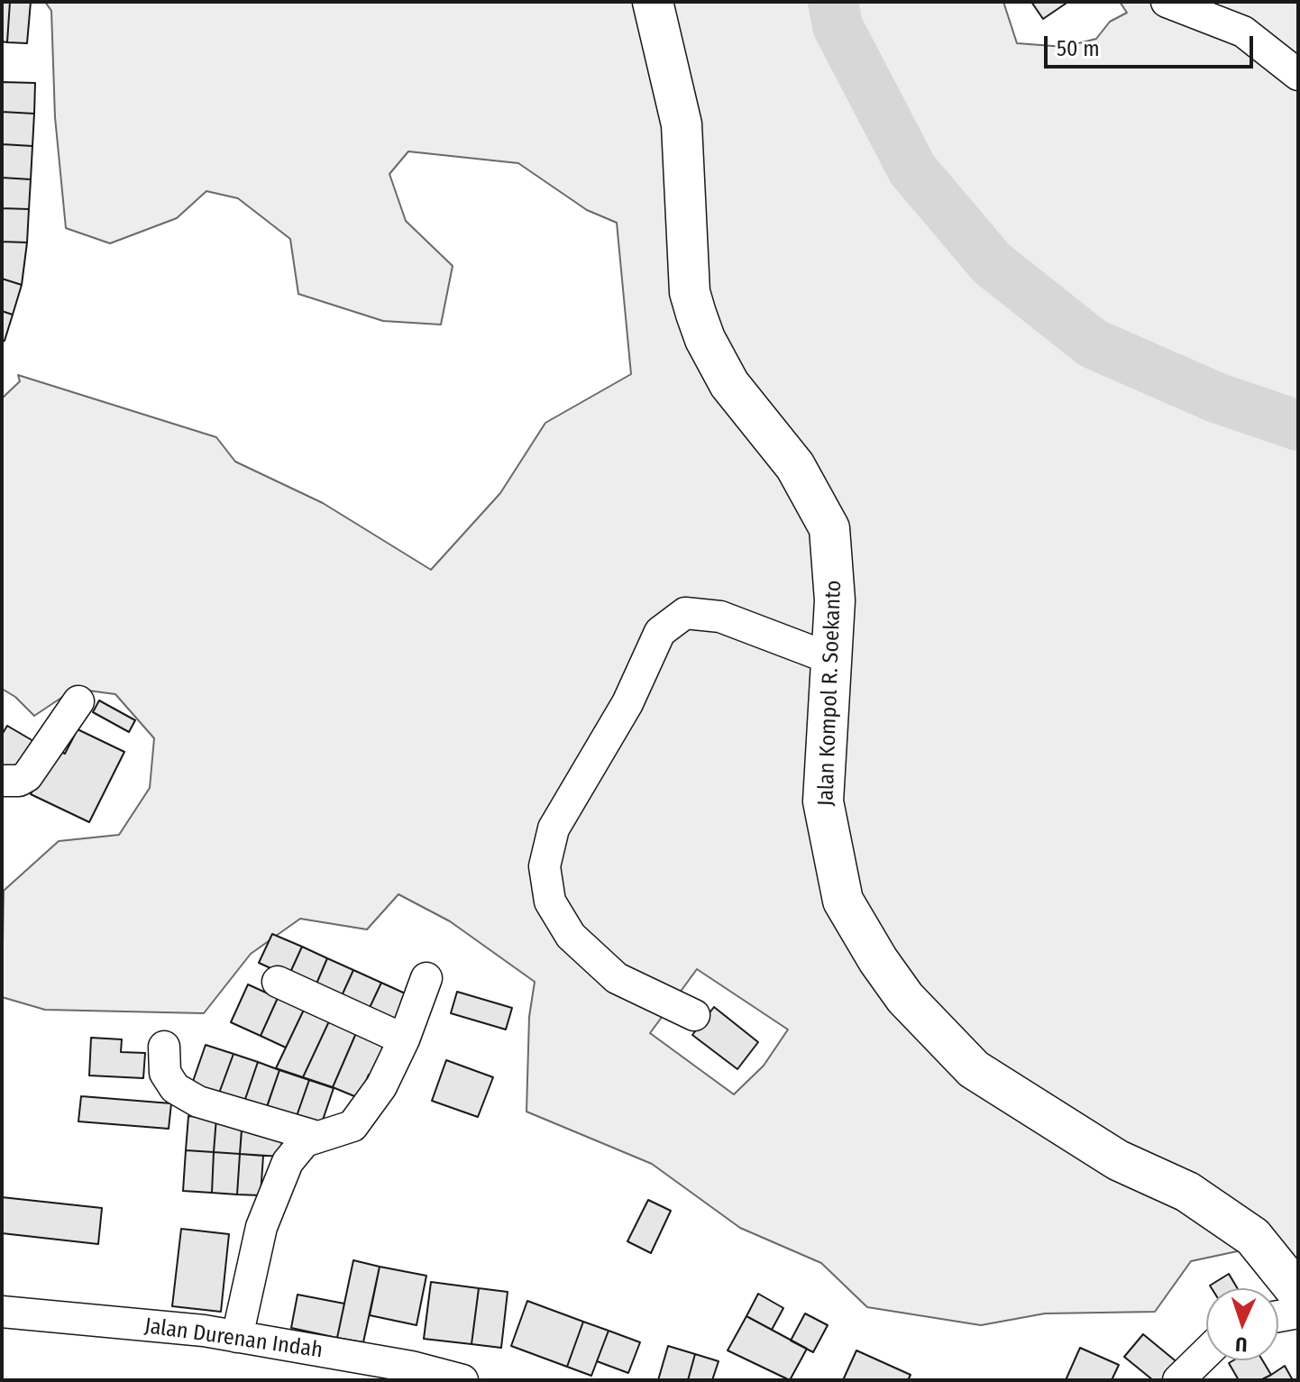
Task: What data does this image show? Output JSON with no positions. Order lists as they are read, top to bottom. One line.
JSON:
{"streets":{"main road":["Jalan Kompol R. Soekanto"],"street":["Jalan Durenan Indah"]},"scale_bar":"50 m","north":"bottom"}
